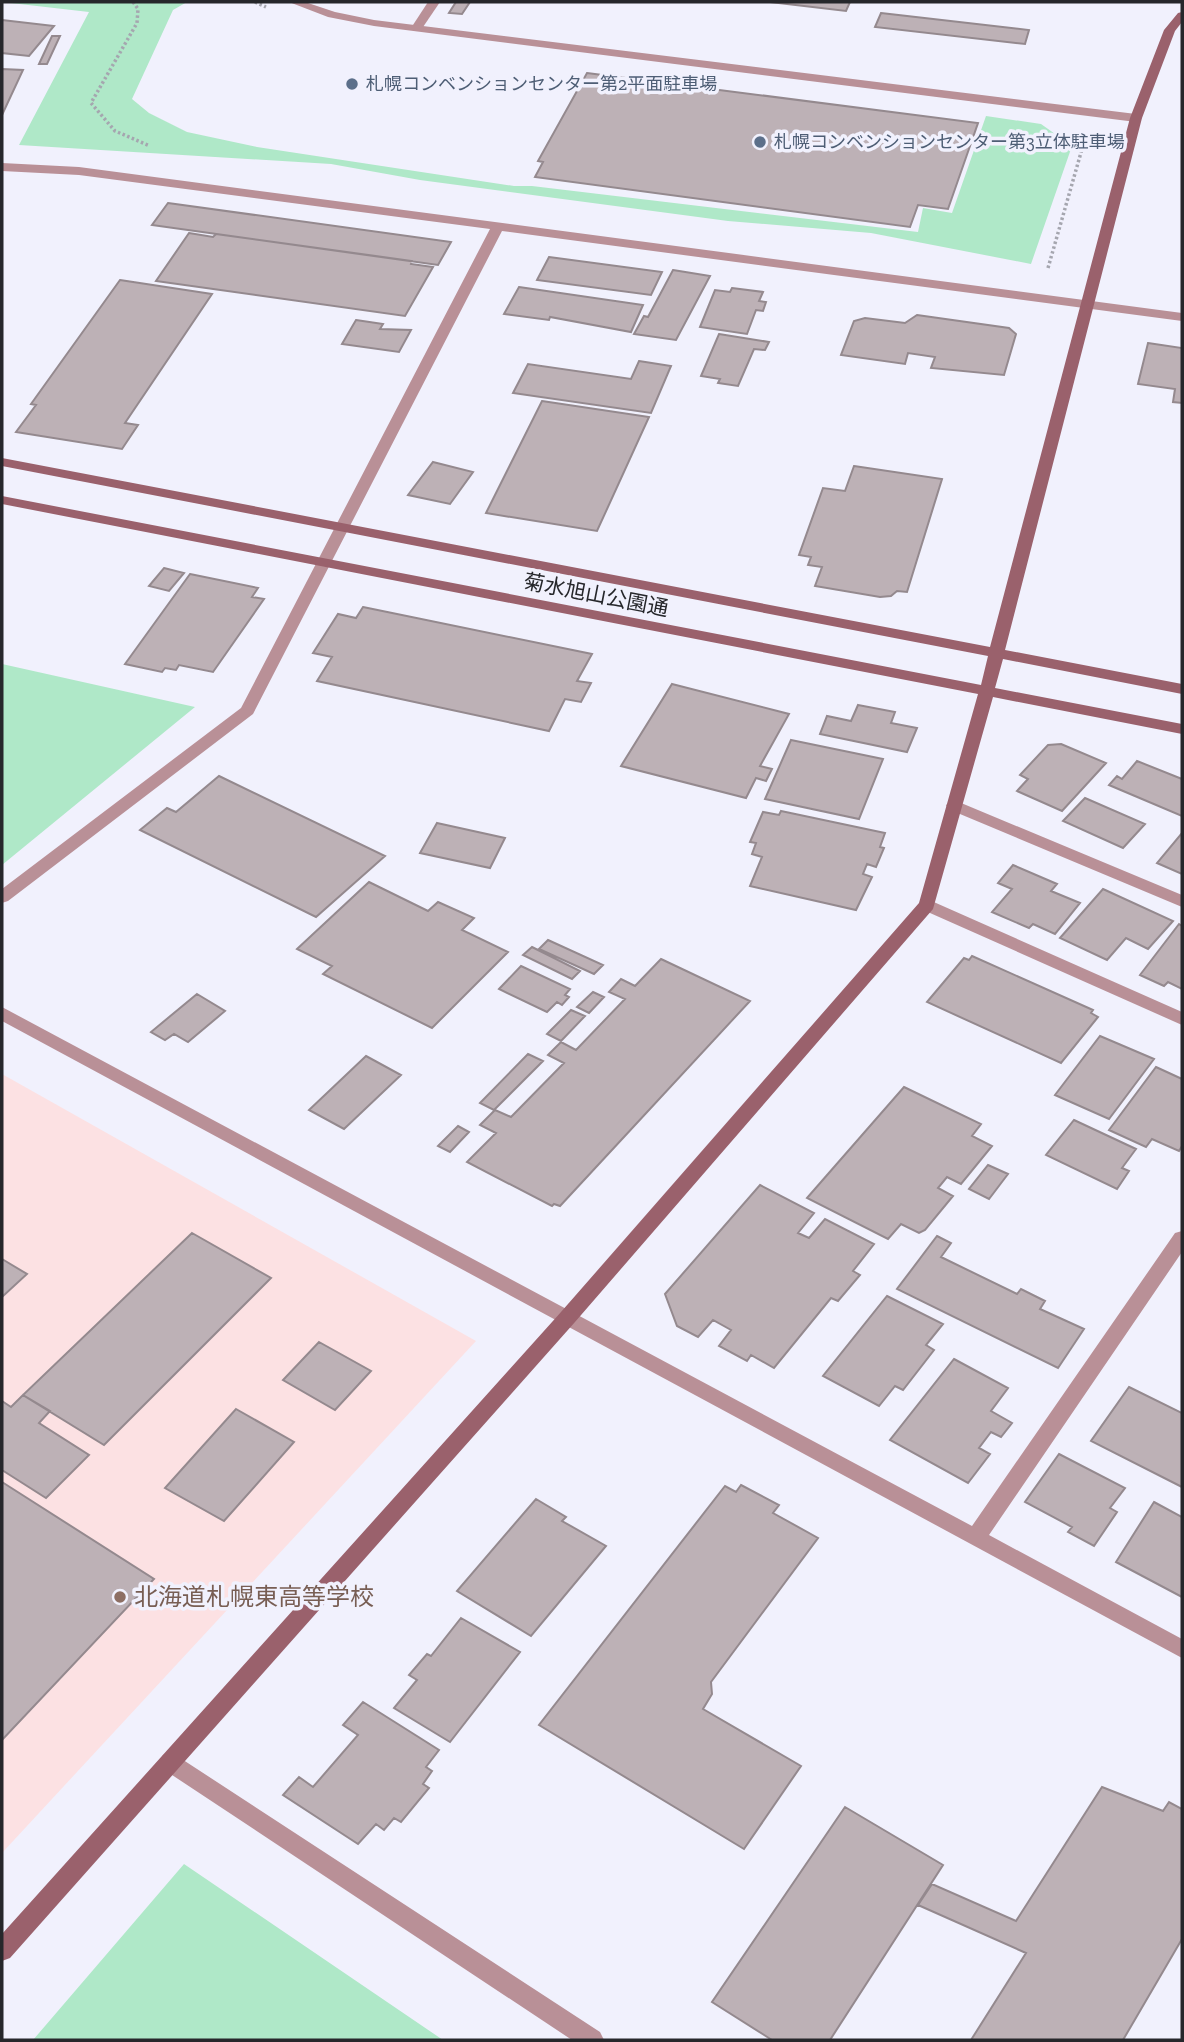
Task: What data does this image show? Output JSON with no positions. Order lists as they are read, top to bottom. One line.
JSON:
{"streets":{"street":["菊水旭山公園通"]},"places":["札幌コンベンションセンター第2平面駐車場","札幌コンベンションセンター第3立体駐車場","北海道札幌東高等学校"]}
